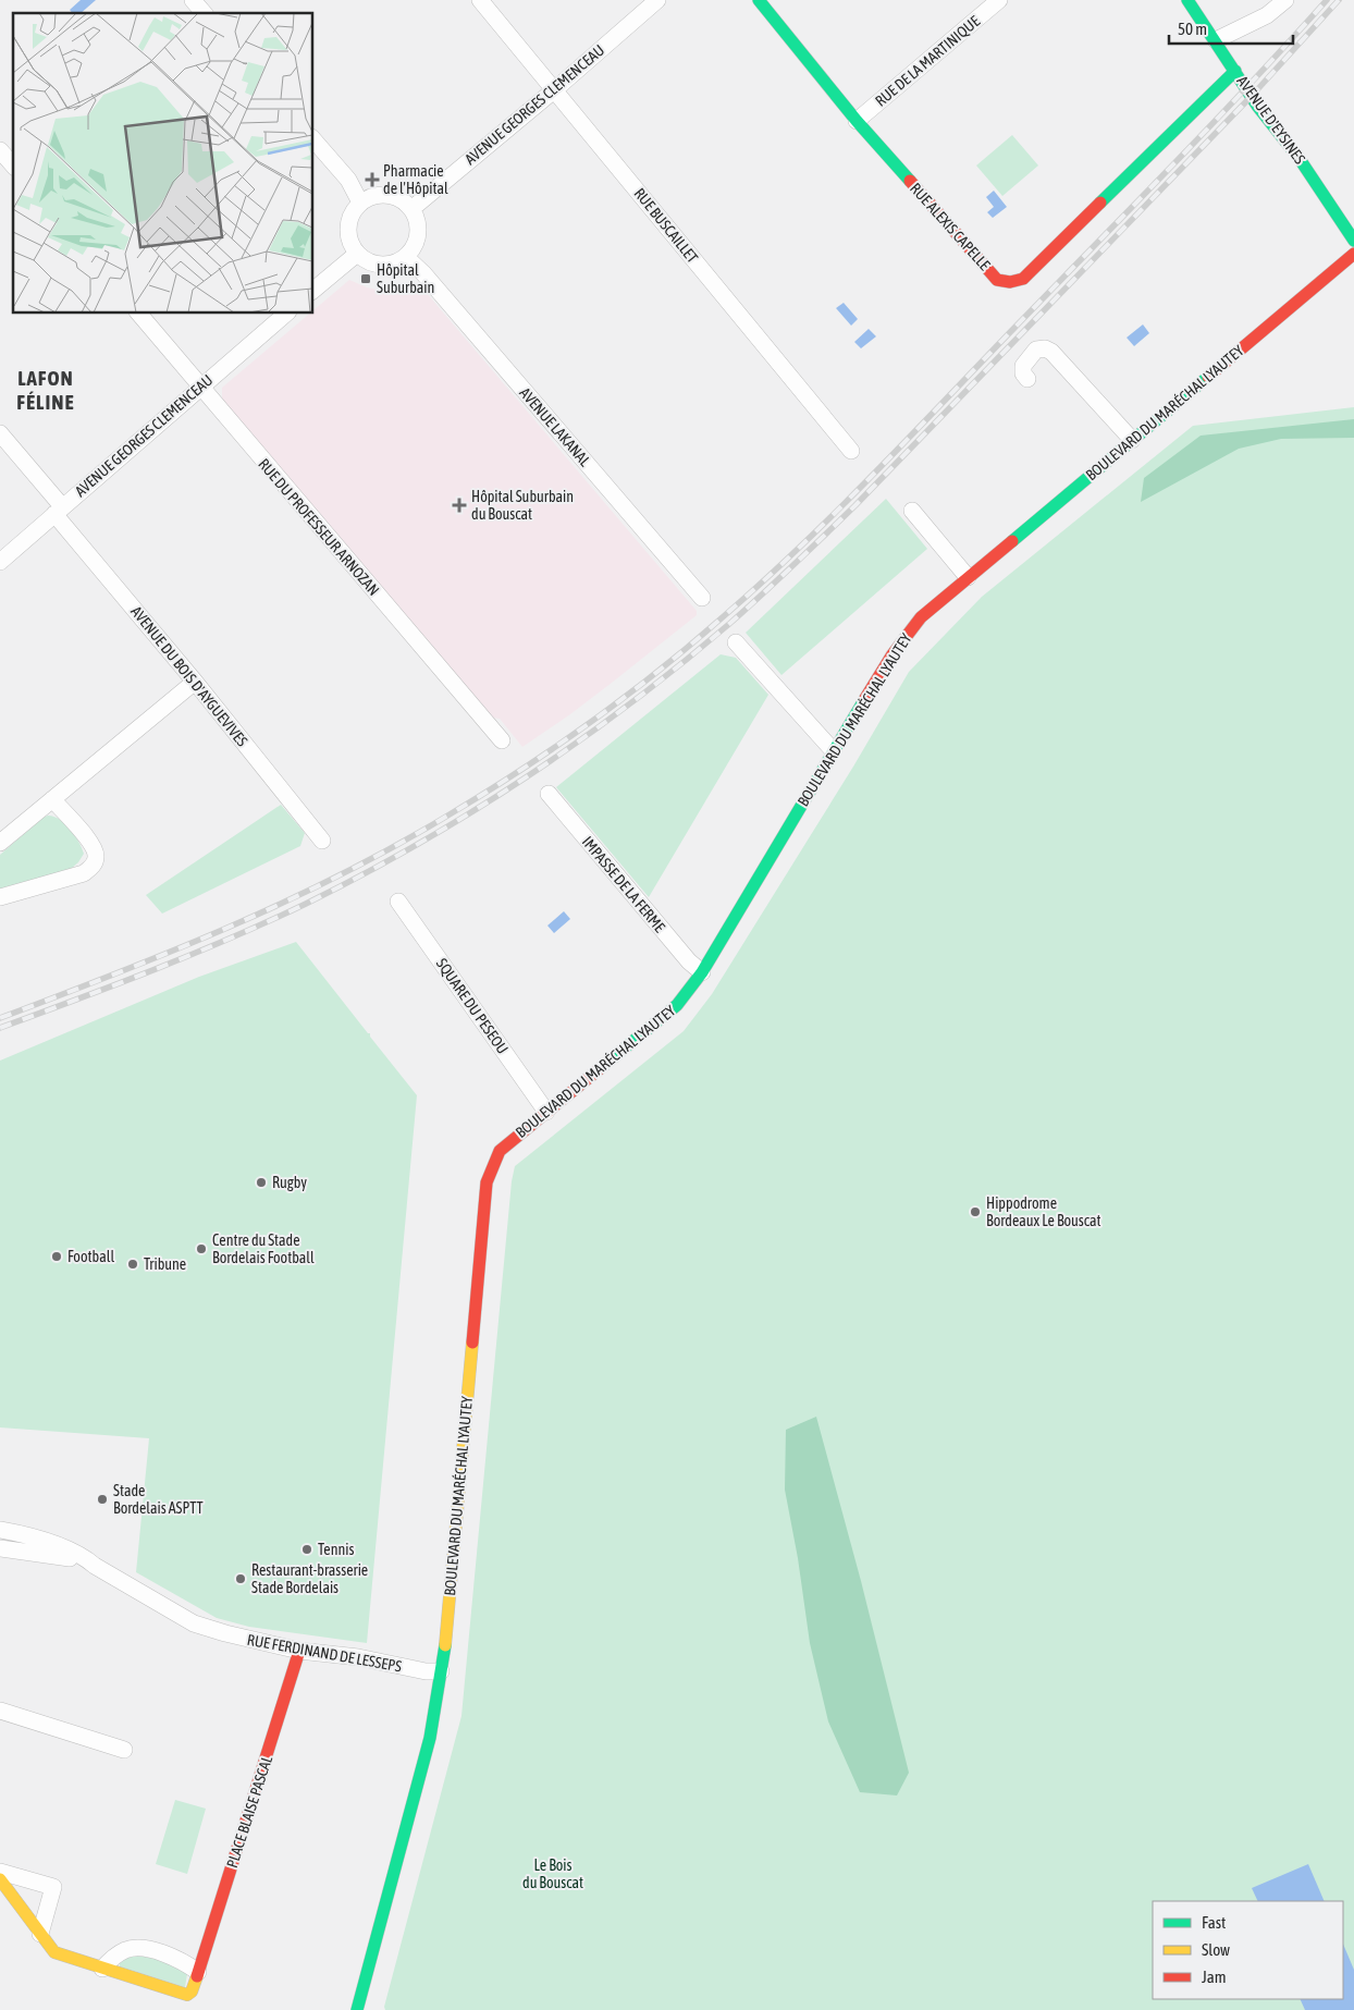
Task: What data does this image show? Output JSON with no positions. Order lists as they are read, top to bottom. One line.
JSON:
{"streets":{"street":["RUE DE LA MARTINIQUE","AVENUE GEORGES CLEMENCEAU","AVENUE D'EYSINES","RUE BUSCAILLET","RUE ALEXIS CAPELLE","BOULEVARD DU MARÉCHAL LYAUTEY","AVENUE LAKANAL","RUE DU PROFESSEUR ARNOZAN","AVENUE DU BOIS D'AYGUEVIVES","IMPASSE DE LA FERME","SQUARE DU PESEOU","RUE FERDINAND DE LESSEPS","PLACE BLAISE PASCAL"]},"crossings":[["RUE DE LA MARTINIQUE","RUE ALEXIS CAPELLE"],["AVENUE GEORGES CLEMENCEAU","RUE BUSCAILLET"],["AVENUE GEORGES CLEMENCEAU","AVENUE LAKANAL"],["AVENUE GEORGES CLEMENCEAU","RUE DU PROFESSEUR ARNOZAN"],["AVENUE GEORGES CLEMENCEAU","AVENUE DU BOIS D'AYGUEVIVES"],["AVENUE D'EYSINES","RUE ALEXIS CAPELLE"],["BOULEVARD DU MARÉCHAL LYAUTEY","IMPASSE DE LA FERME"],["BOULEVARD DU MARÉCHAL LYAUTEY","SQUARE DU PESEOU"],["BOULEVARD DU MARÉCHAL LYAUTEY","RUE FERDINAND DE LESSEPS"],["RUE FERDINAND DE LESSEPS","PLACE BLAISE PASCAL"]],"districts":["LAFON FÉLINE"],"parks":["Le Bois du Bouscat"],"places":{"health":["Pharmacie de l'Hôpital","Hôpital Suburbain du Bouscat"],"transit":["Hôpital Suburbain"],"other":["Rugby","Hippodrome Bordeaux Le Bouscat","Centre du Stade Bordelais Football","Football","Tribune","Stade Bordelais ASPTT","Tennis","Restaurant-brasserie Stade Bordelais"]},"legend":["Fast","Slow","Jam"],"scale_bar":"50 m"}
